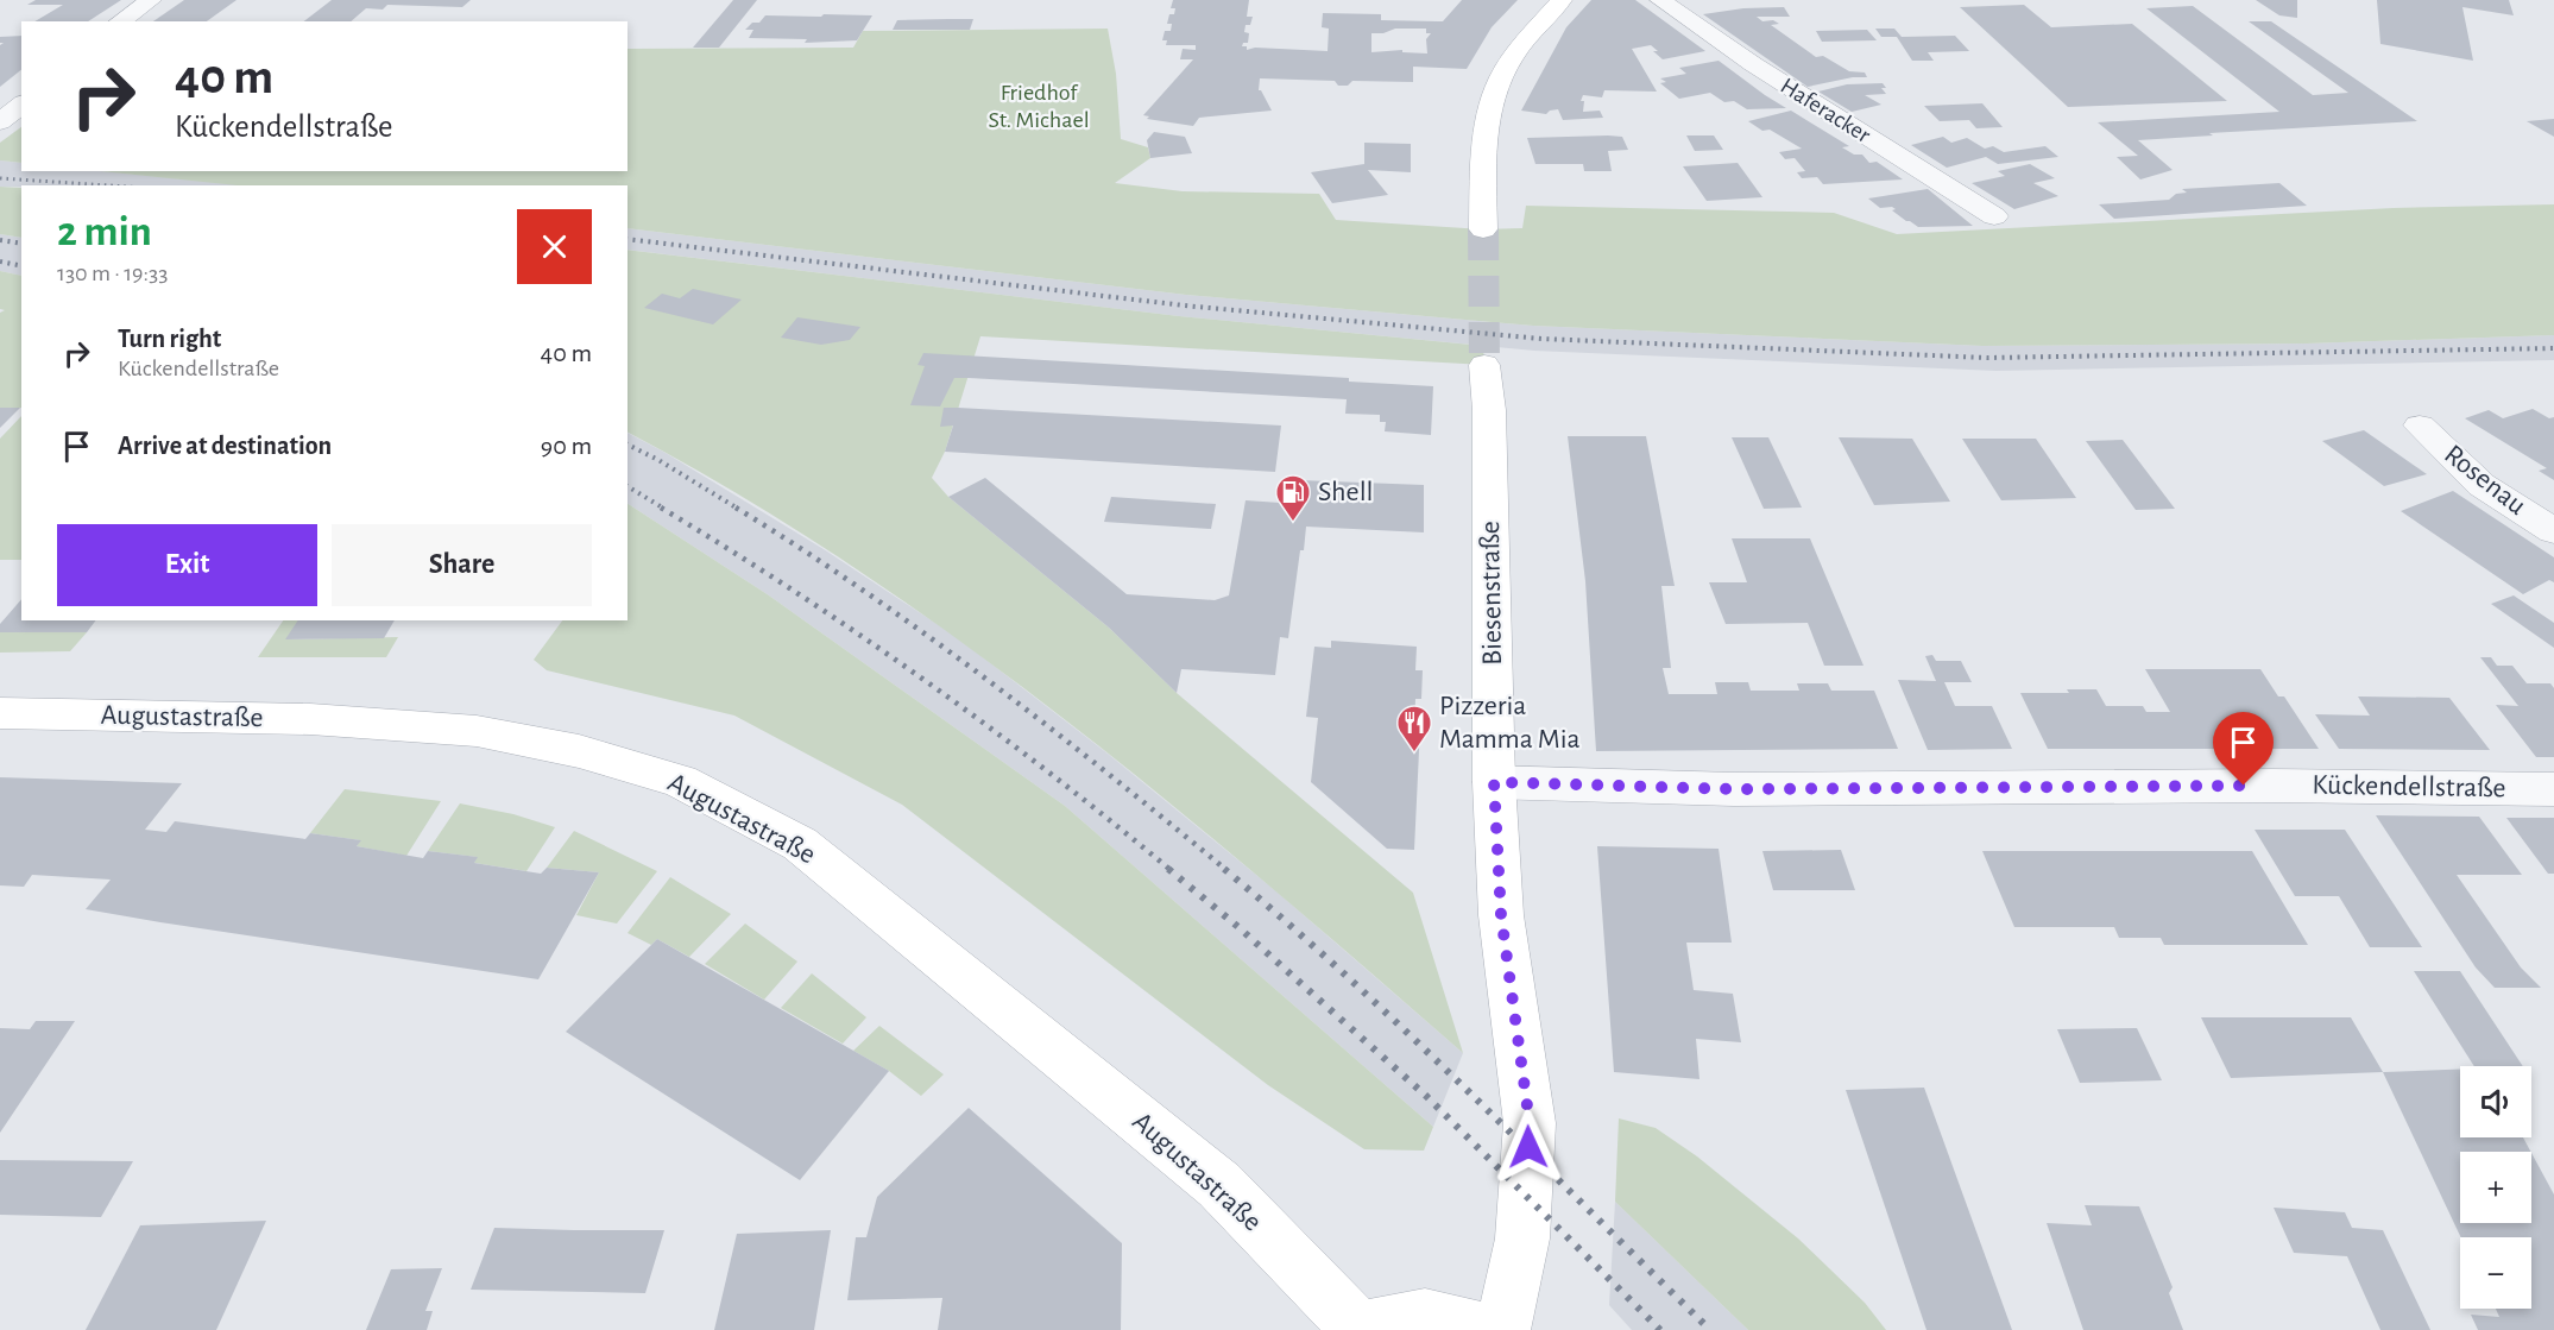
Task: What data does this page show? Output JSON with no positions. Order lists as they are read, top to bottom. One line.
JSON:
{"streets":{"street":["Haferacker","Rosenau","Biesenstraße","Augustastraße","Kückendellstraße"]},"crossings":[["Biesenstraße","Kückendellstraße"]],"parks":["Friedhof St. Michael"],"places":{"fuel station":["Shell"],"restaurant":["Pizzeria Mamma Mia"]},"page":{"turn":["40 m","Kückendellstraße"],"heading":["2 min","130 m · 19:33"],"list":[{"name":"Turn right","note":"Kückendellstraße","value":"40 m"},{"name":"Arrive at destination","value":"90 m"}],"buttons":["Exit","Share"],"map_buttons":["+","−"]}}
